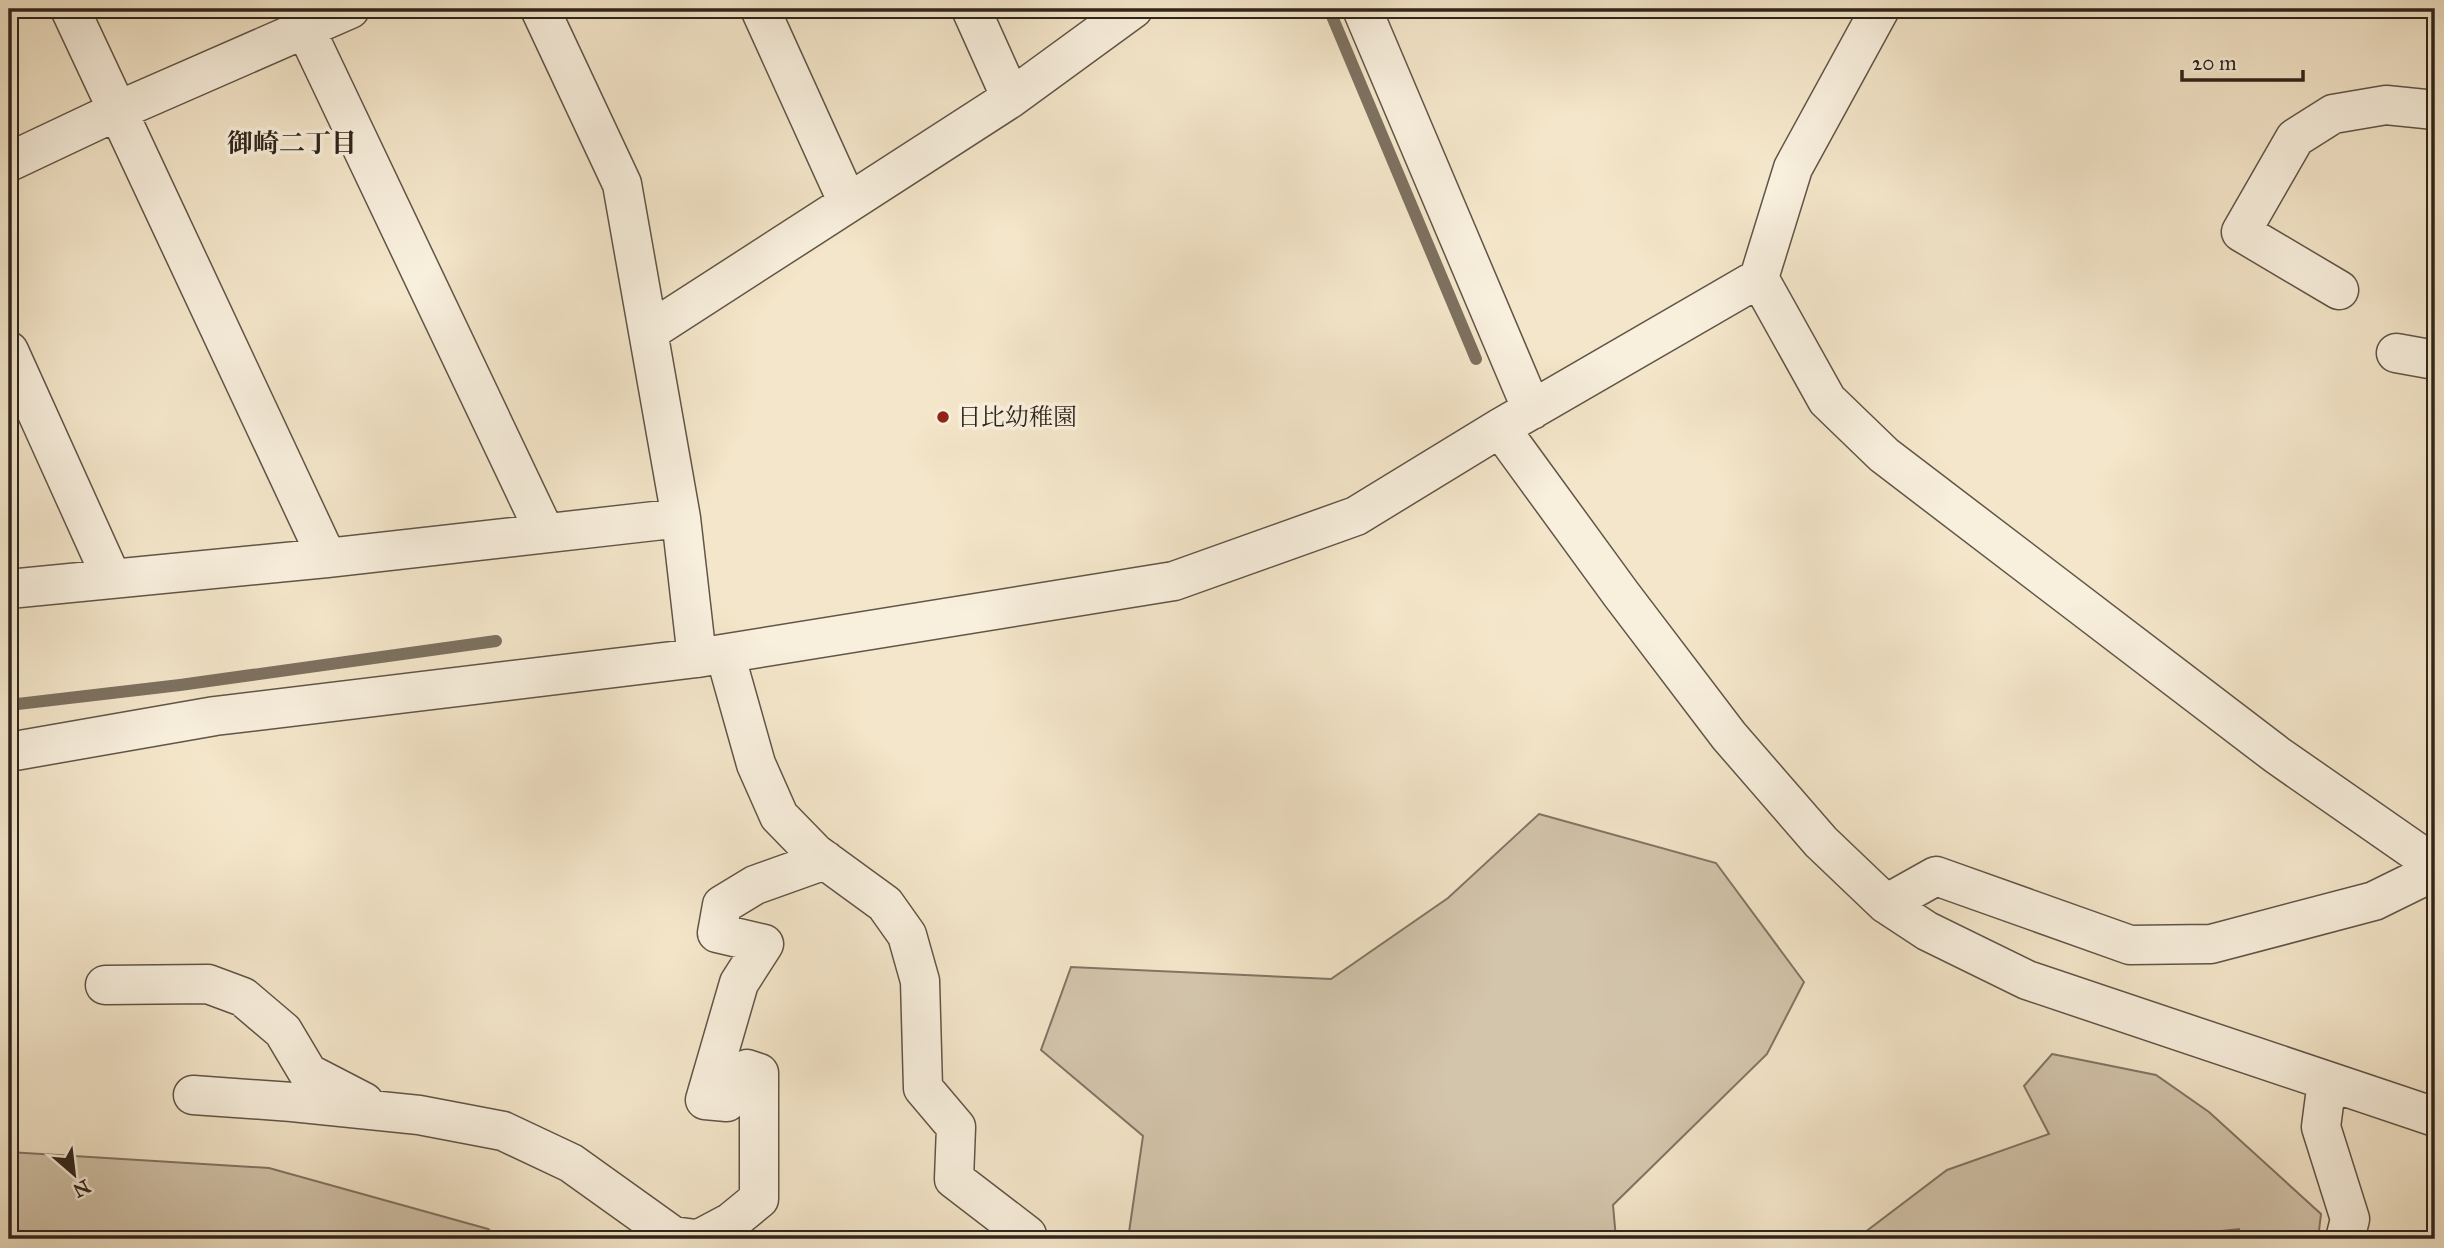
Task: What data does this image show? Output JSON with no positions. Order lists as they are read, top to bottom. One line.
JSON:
{"districts":["御崎二丁目"],"places":["日比幼稚園"],"scale_bar":"20 m","north":"bottom right"}
